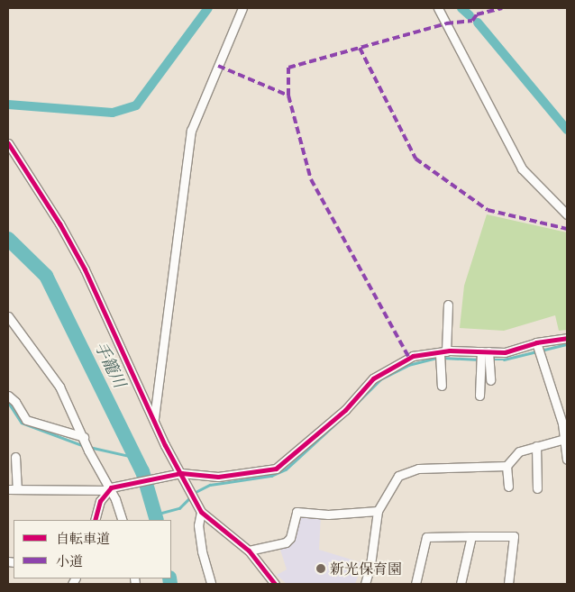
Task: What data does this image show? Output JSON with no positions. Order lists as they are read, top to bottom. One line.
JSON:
{"water":["手籠川"],"places":["新光保育園"],"legend":["自転車道","小道"]}
